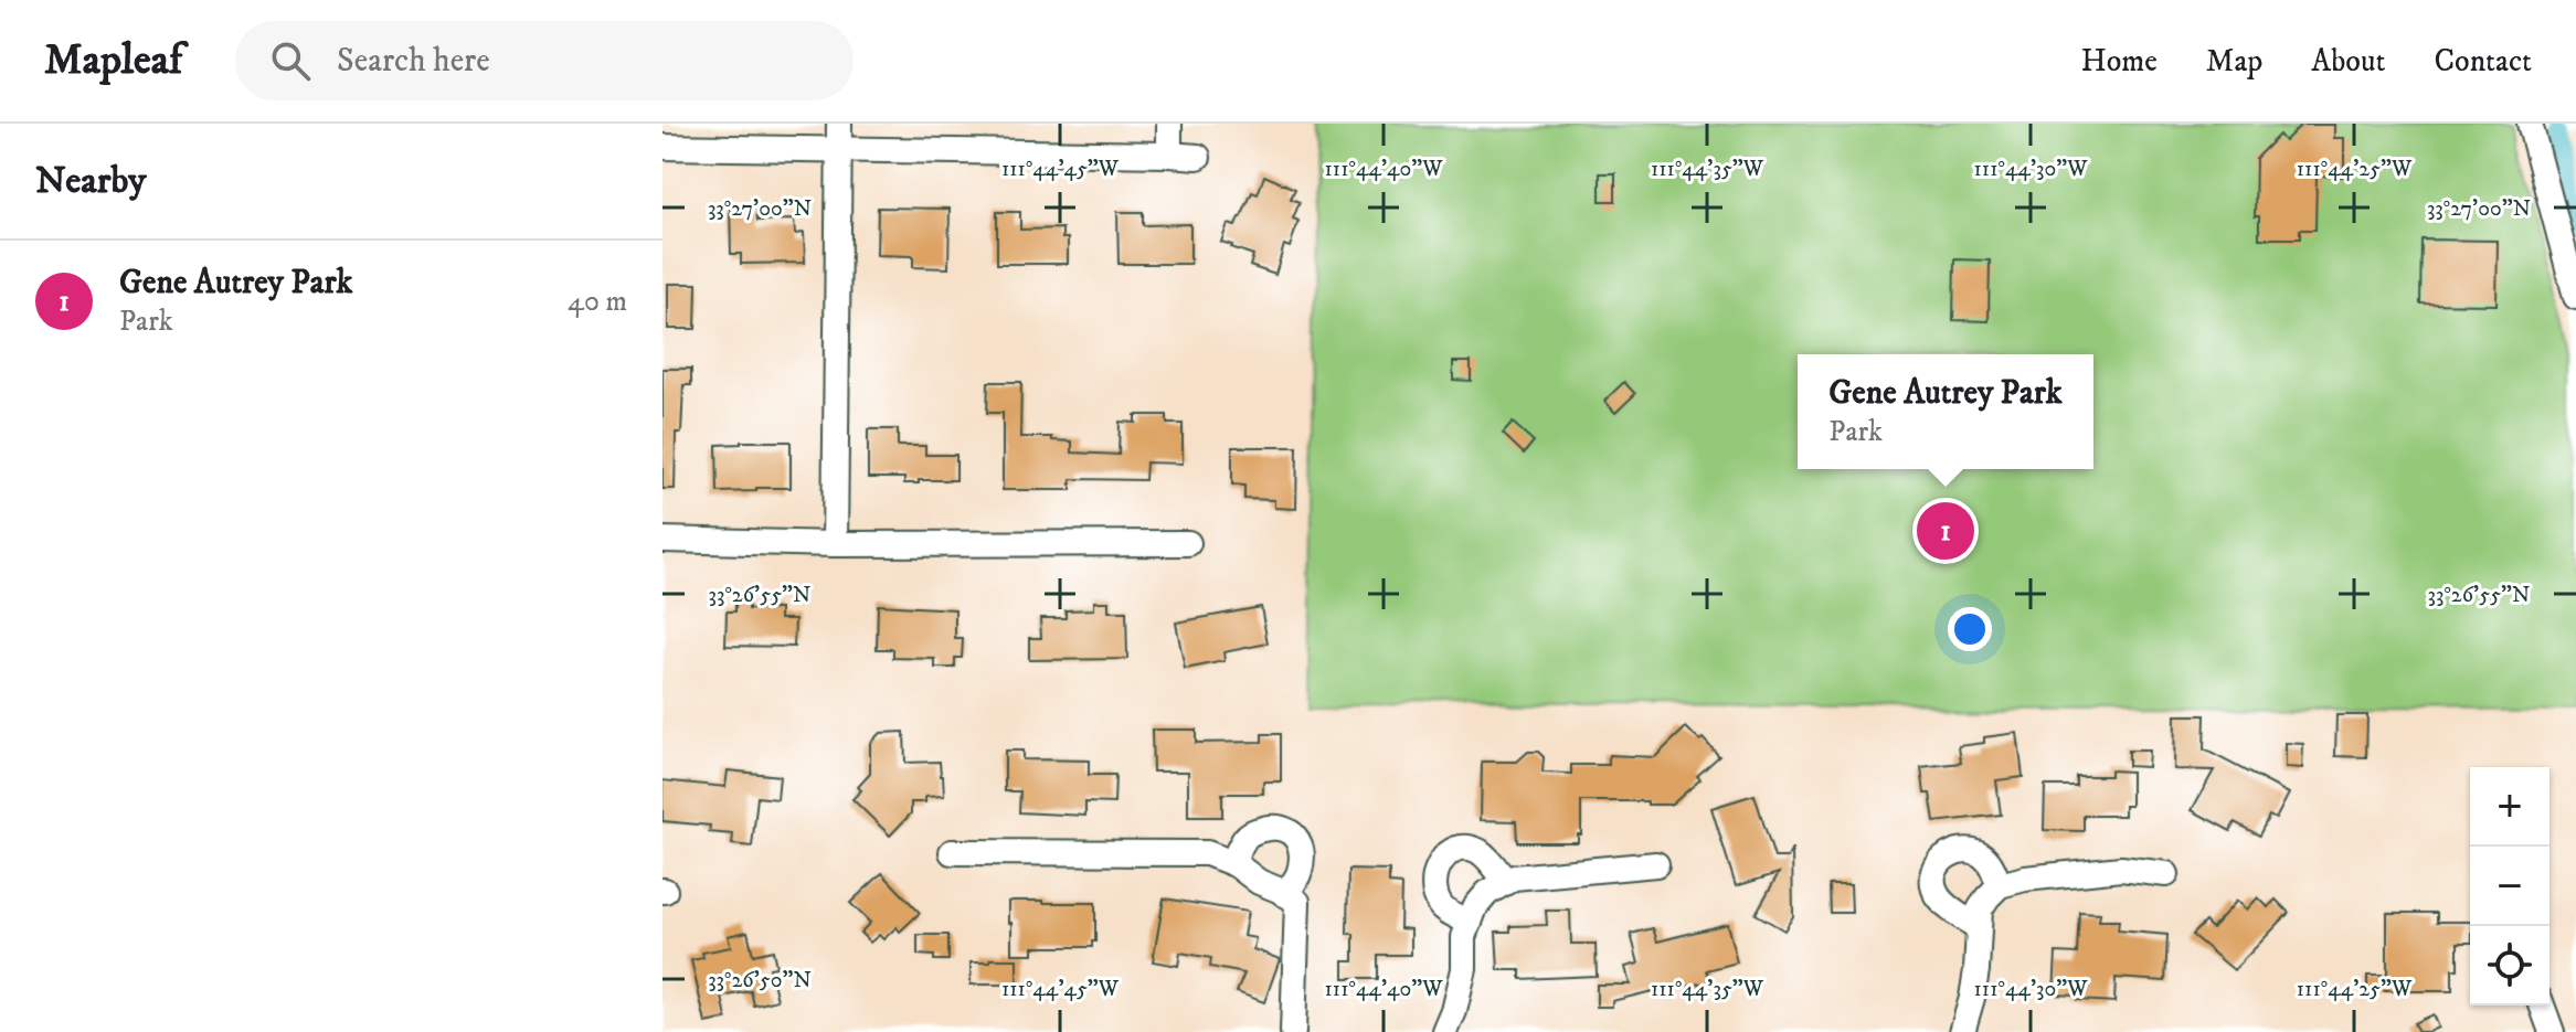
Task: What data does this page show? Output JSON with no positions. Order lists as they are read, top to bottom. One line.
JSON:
{"page":{"header":"Mapleaf","search":"Search here","nav":["Home","Map","About","Contact"],"heading":"Nearby","list":[{"mark":"1","name":"Gene Autrey Park","note":"Park","value":"40 m"}],"popup":["Gene Autrey Park","Park"],"pins":"1","map_buttons":["+","−"]},"coordinates":["111°44'45\"W","111°44'40\"W","111°44'35\"W","111°44'30\"W","111°44'25\"W","33°27'00\"N","33°26'55\"N","33°26'50\"N"]}
